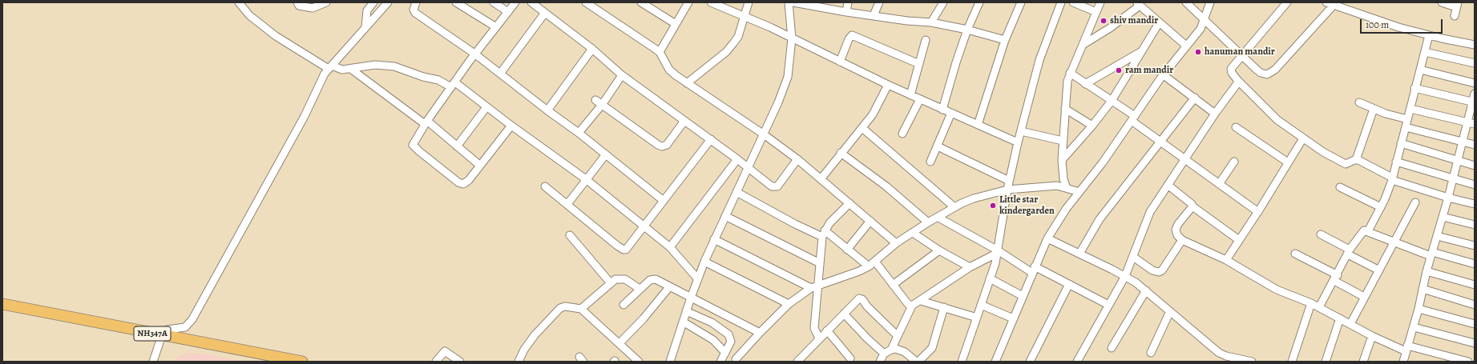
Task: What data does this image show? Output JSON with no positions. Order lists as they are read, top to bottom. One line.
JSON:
{"streets":{"highway":["NH347A"]},"places":["shiv mandir","hanuman mandir","ram mandir","Little star kindergarden"],"scale_bar":"100 m"}
